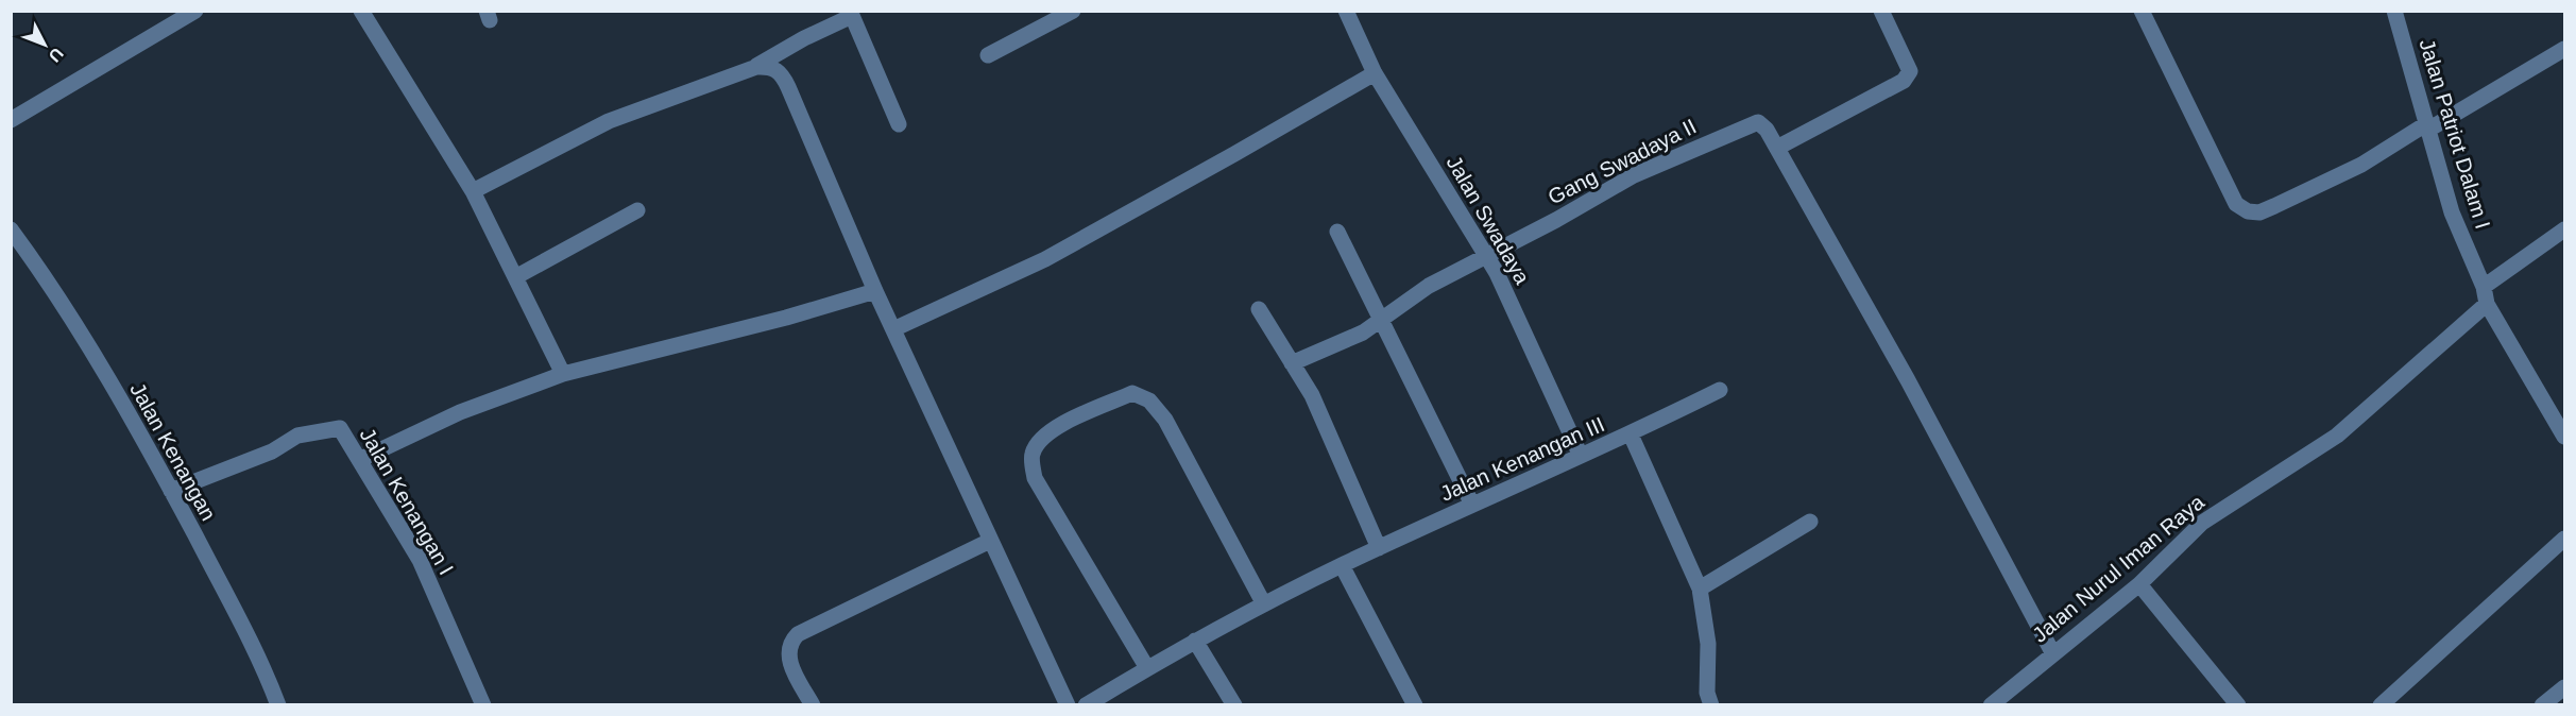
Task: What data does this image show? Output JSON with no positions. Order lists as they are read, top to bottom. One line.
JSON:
{"streets":{"street":["Jalan Patriot Dalam I","Gang Swadaya II","Jalan Swadaya","Jalan Kenangan","Jalan Kenangan III","Jalan Kenangan I","Jalan Nurul Iman Raya"]},"crossings":[["Jalan Patriot Dalam I","Jalan Nurul Iman Raya"],["Gang Swadaya II","Jalan Swadaya"],["Jalan Swadaya","Jalan Kenangan III"],["Jalan Kenangan","Jalan Kenangan I"]],"north":"bottom right"}
